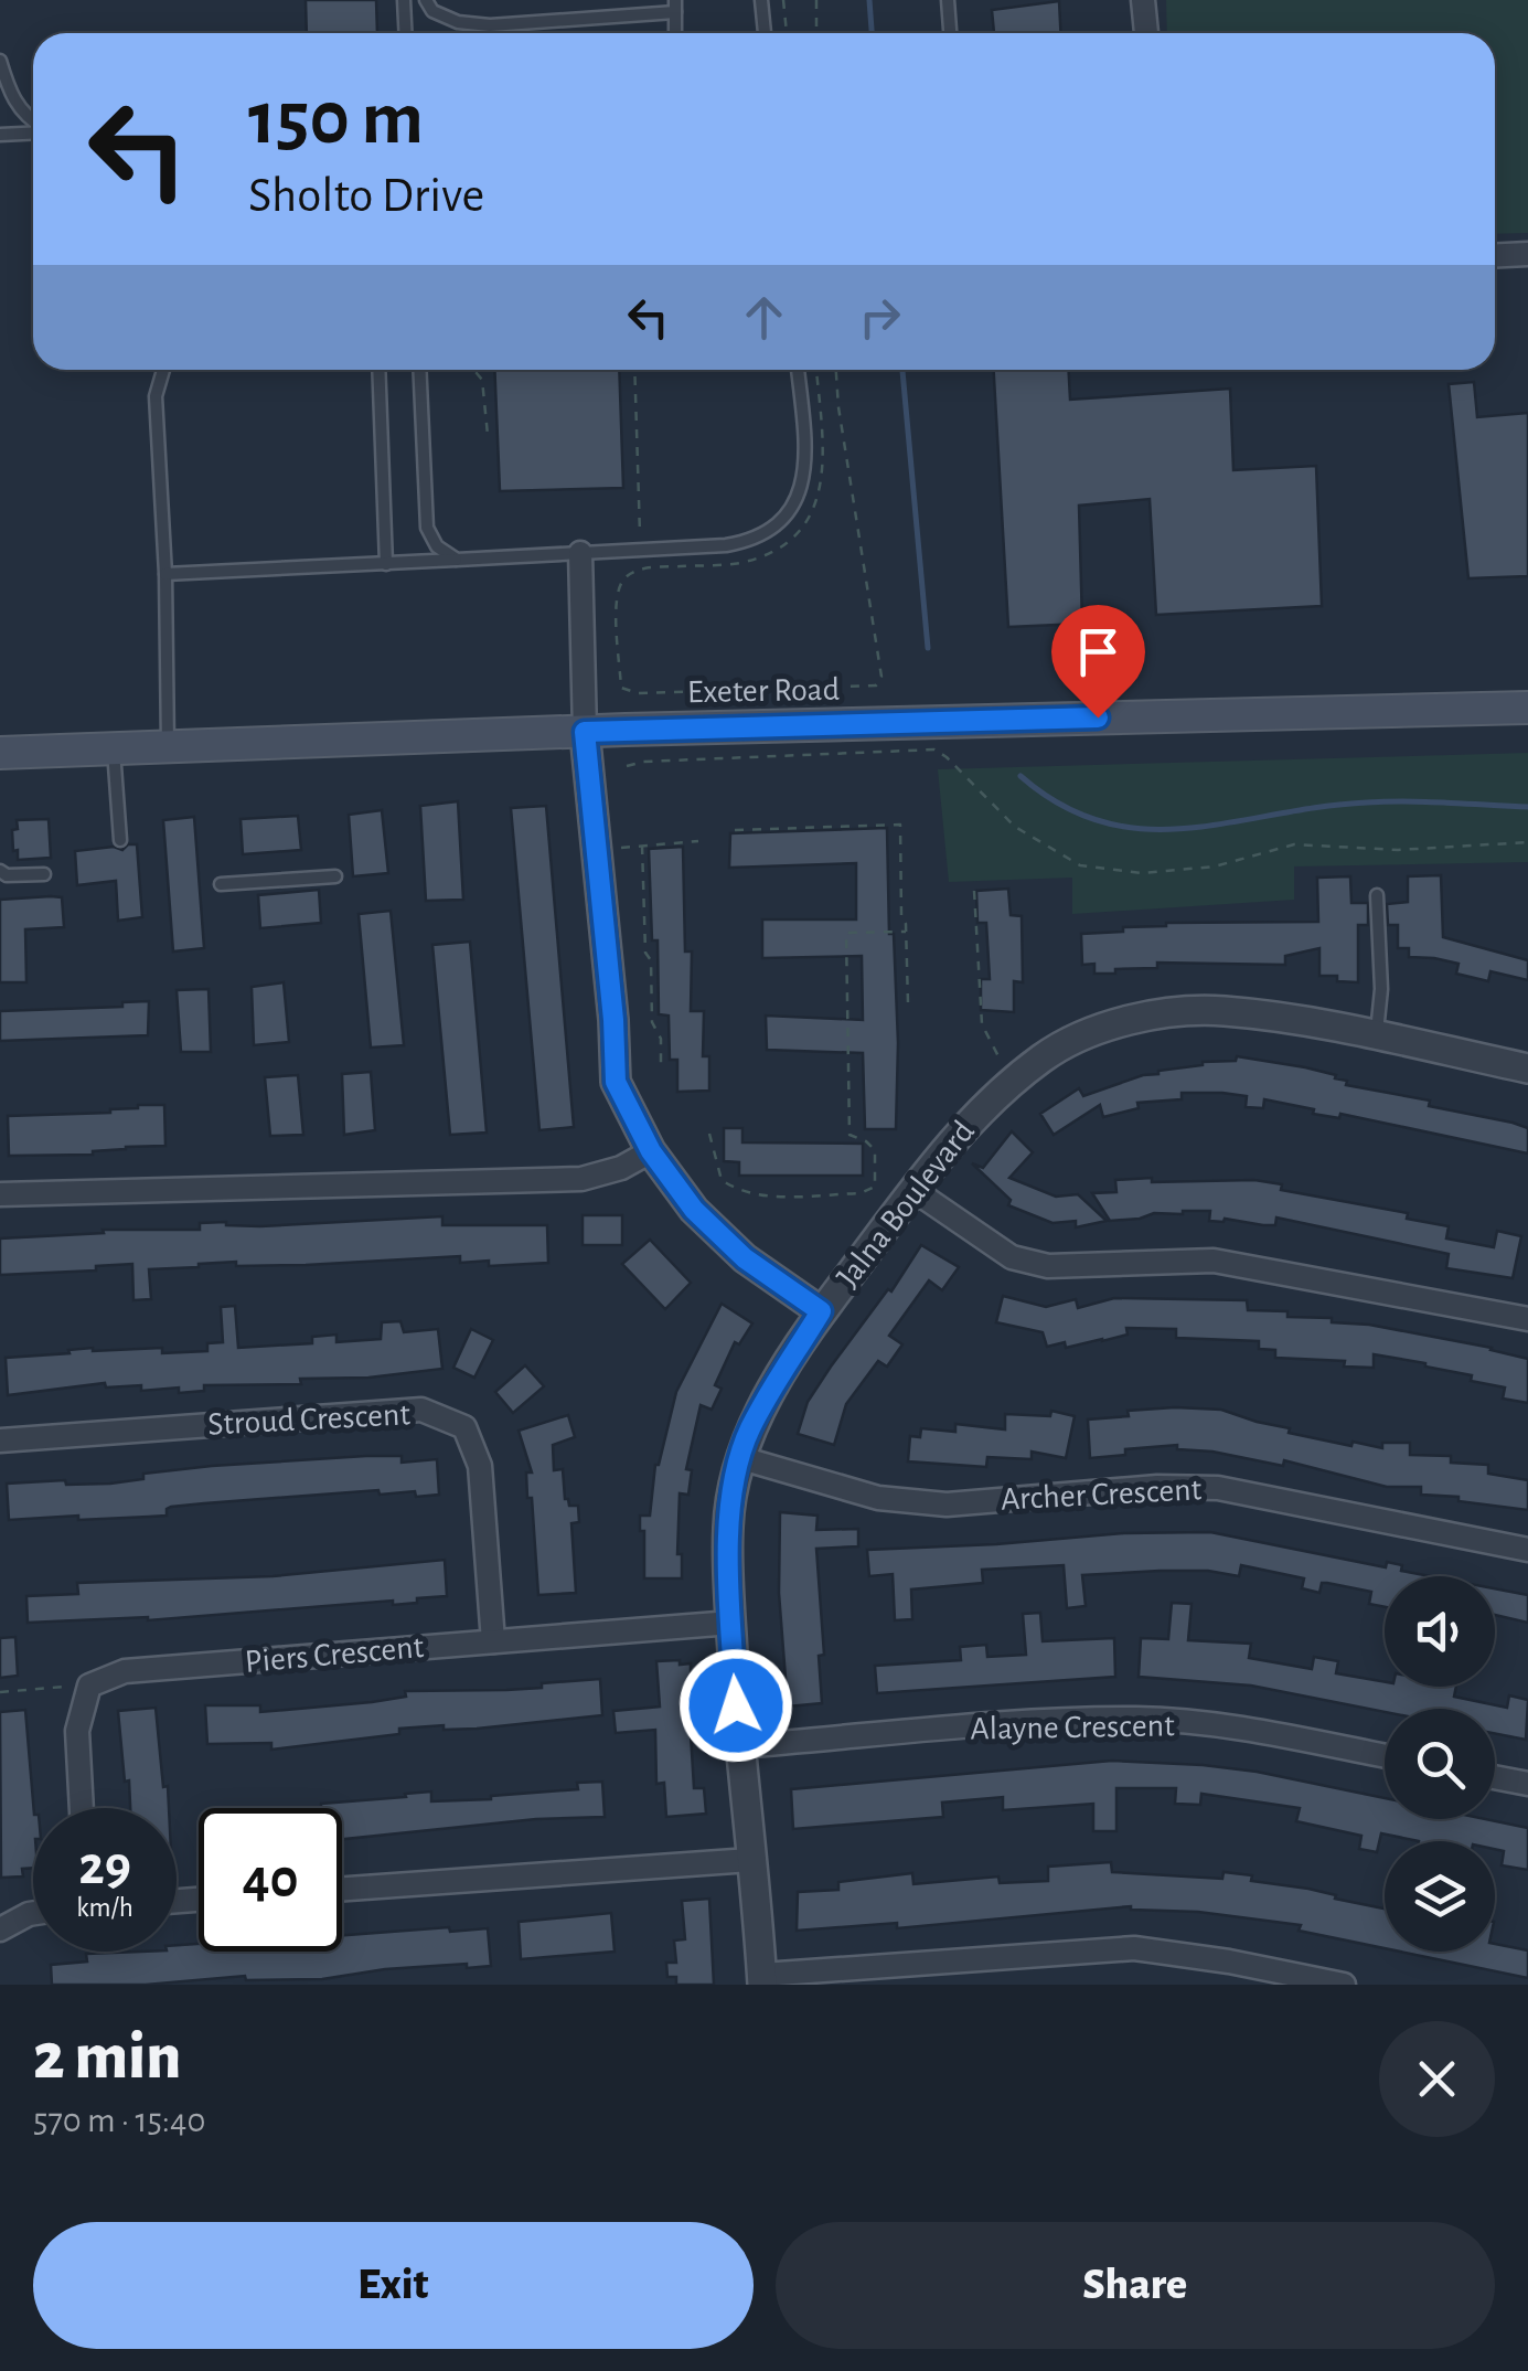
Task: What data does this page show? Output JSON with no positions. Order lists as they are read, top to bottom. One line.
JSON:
{"streets":{"main road":["Exeter Road"],"street":["Jalna Boulevard","Stroud Crescent","Archer Crescent","Piers Crescent","Alayne Crescent"]},"crossings":[["Jalna Boulevard","Archer Crescent"],["Jalna Boulevard","Piers Crescent"],["Jalna Boulevard","Alayne Crescent"],["Stroud Crescent","Piers Crescent"]],"page":{"turn":["150 m","Sholto Drive"],"speed":"29 km/h","limit":"40","heading":["2 min","570 m · 15:40"],"buttons":["Exit","Share"]}}
